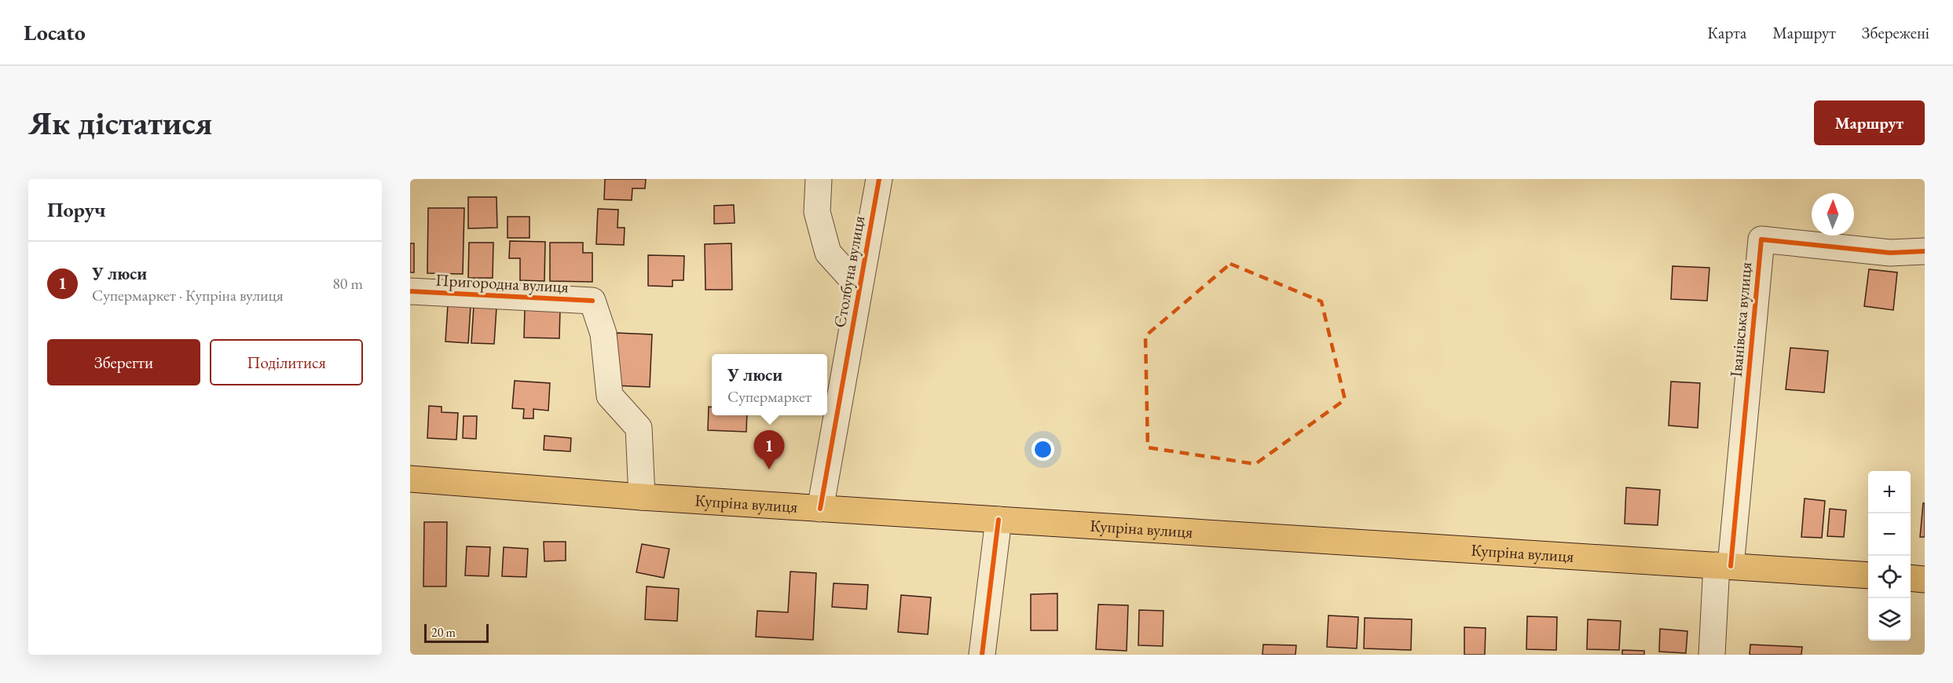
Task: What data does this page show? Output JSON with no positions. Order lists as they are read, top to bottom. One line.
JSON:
{"streets":{"main road":["Купріна вулиця"],"street":["Столбуна вулиця","Пригородна вулиця","Іванівська вулиця"]},"crossings":[["Столбуна вулиця","Купріна вулиця"],["Пригородна вулиця","Купріна вулиця"],["Іванівська вулиця","Купріна вулиця"]],"scale_bar":"20 m","north":"top","page":{"header":"Locato","nav":["Карта","Маршрут","Збережені"],"buttons":["Маршрут",["Зберегти","Поділитися"]],"title":"Як дістатися","heading":"Поруч","list":[{"mark":"1","name":"У люси","note":"Супермаркет · Купріна вулиця","value":"80 m"}],"popup":["У люси","Супермаркет"],"pins":"1","map_buttons":["+","−"],"scale":"20 m"}}
